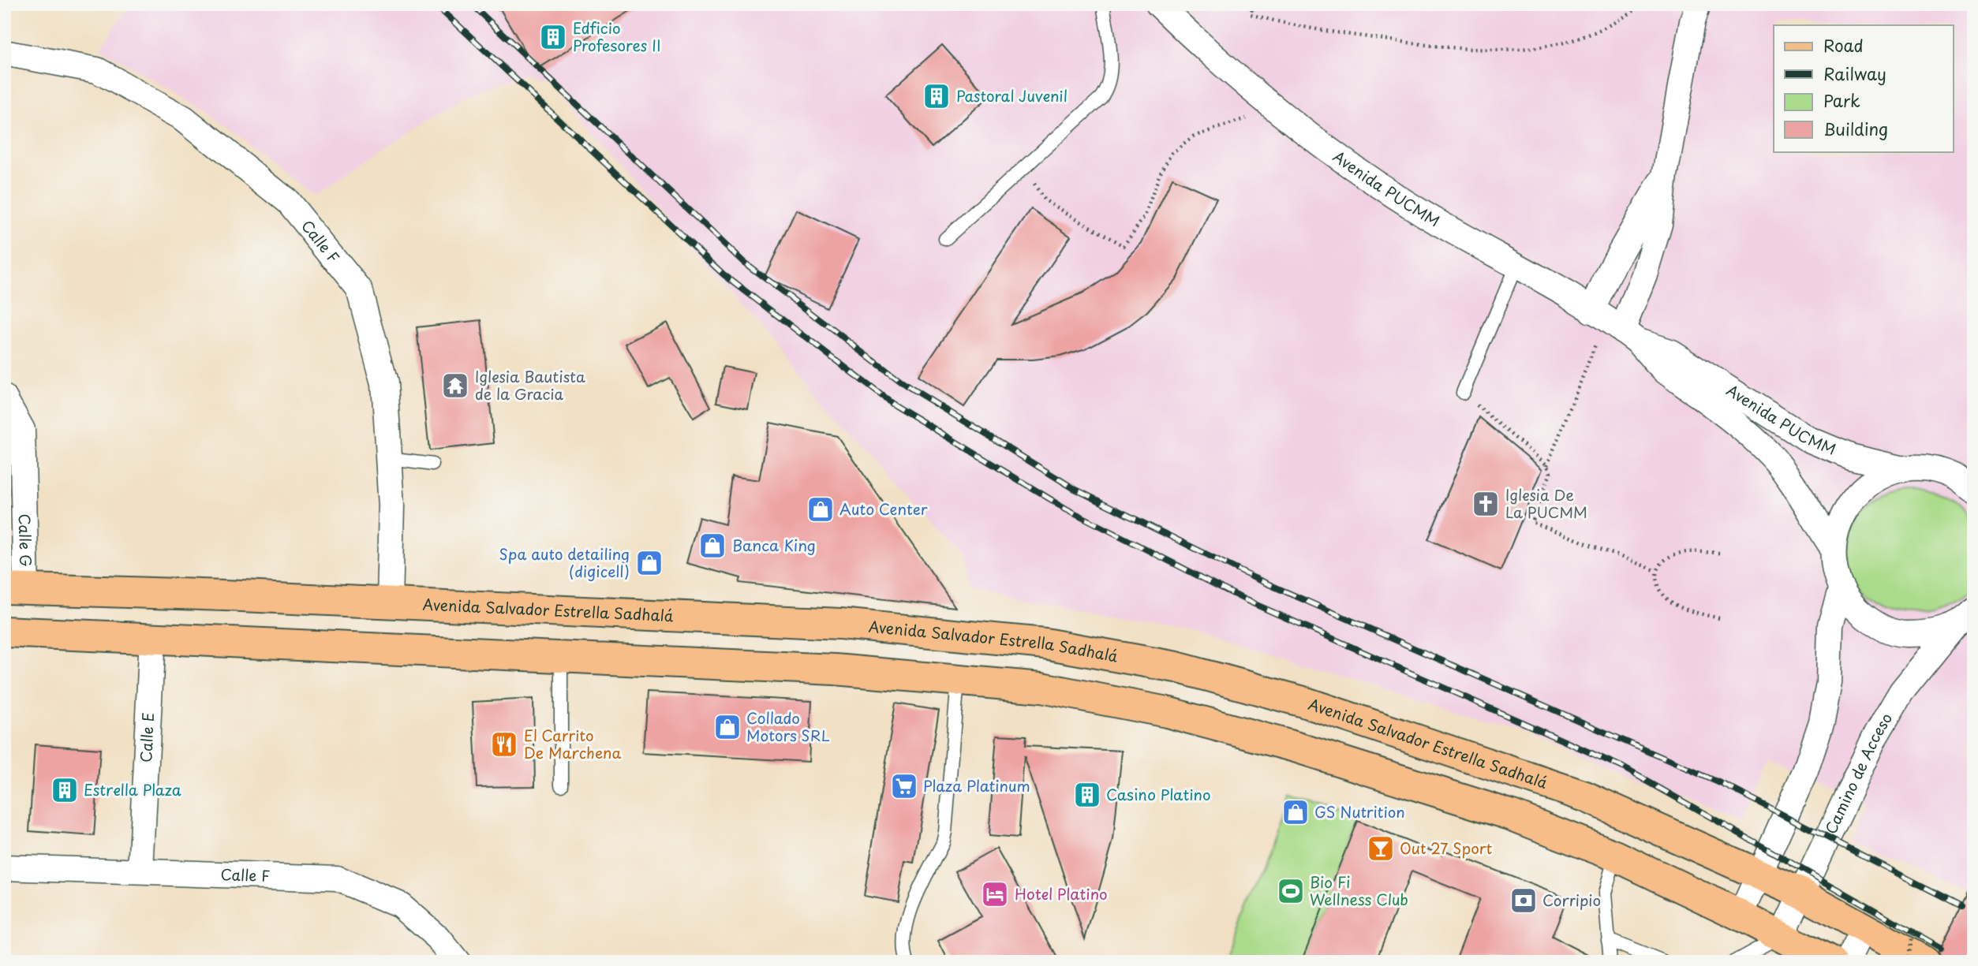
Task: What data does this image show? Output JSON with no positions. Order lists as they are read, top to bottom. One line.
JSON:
{"streets":{"main road":["Avenida Salvador Estrella Sadhalá"],"street":["Avenida PUCMM","Calle F","Calle G","Calle E","Camino de Acceso"]},"crossings":[["Calle F","Avenida Salvador Estrella Sadhalá"],["Calle F","Calle E"],["Calle G","Avenida Salvador Estrella Sadhalá"],["Avenida Salvador Estrella Sadhalá","Camino de Acceso"]],"places":{"building":["Edficio Profesores II","Pastoral Juvenil","Estrella Plaza","Casino Platino"],"temple":["Iglesia Bautista de la Gracia"],"church":["Iglesia De La PUCMM"],"shop":["Auto Center","Banca King","Spa auto detailing (digicell)","Collado Motors SRL","GS Nutrition"],"restaurant":["El Carrito De Marchena"],"supermarket":["Plaza Platinum"],"bar":["Out 27 Sport"],"sports":["Bio Fi Wellness Club"],"hotel":["Hotel Platino"],"bank":["Corripio"]},"legend":["Road","Railway","Park","Building"]}
